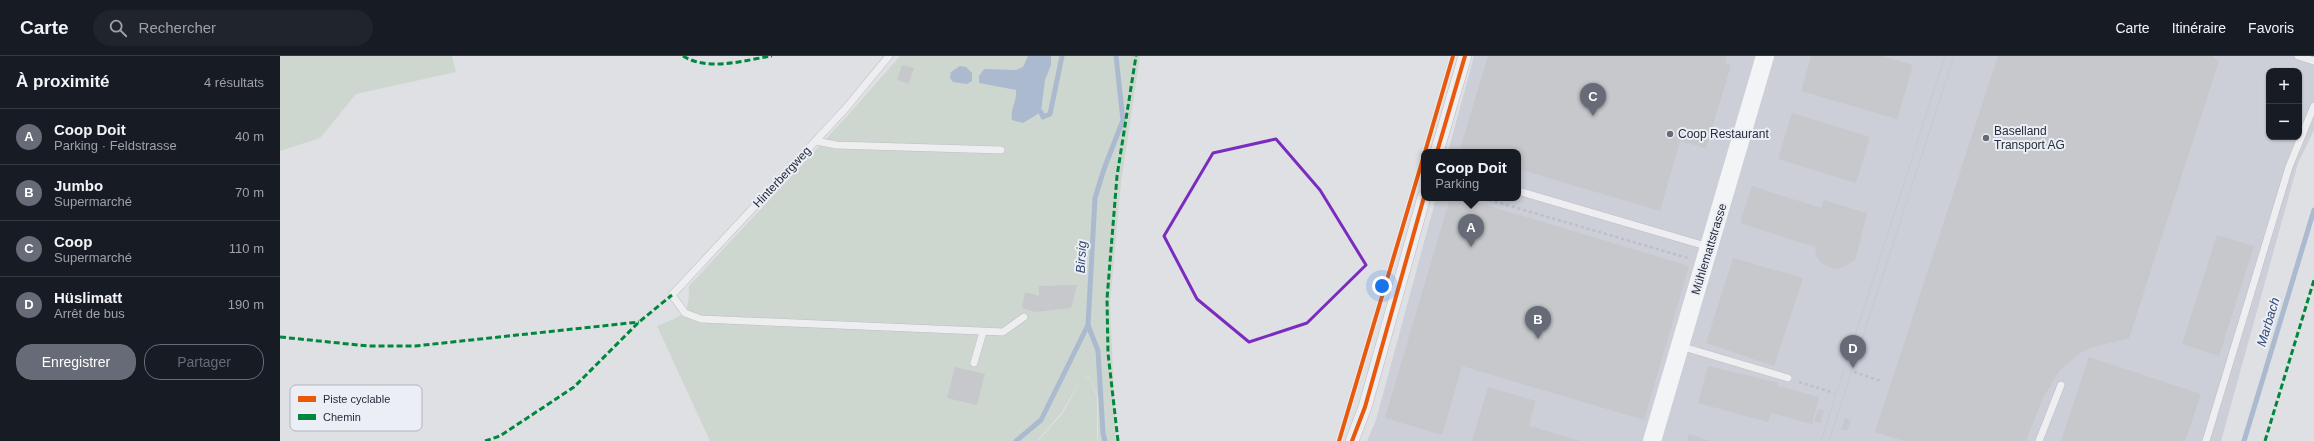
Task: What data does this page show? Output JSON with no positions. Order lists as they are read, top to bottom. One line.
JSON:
{"streets":{"main road":["Mühlemattstrasse"],"lane":["Hinterbergweg"]},"water":["Birsig","Marbach"],"places":["Coop Restaurant","Baselland Transport AG"],"legend":["Piste cyclable","Chemin"],"page":{"header":"Carte","search":"Rechercher","nav":["Carte","Itinéraire","Favoris"],"heading":["À proximité","4 résultats"],"map_buttons":["+","−"],"pins":["C","A","B","D"],"list":[{"mark":"A","name":"Coop Doit","note":"Parking · Feldstrasse","value":"40 m"},{"mark":"B","name":"Jumbo","note":"Supermarché","value":"70 m"},{"mark":"C","name":"Coop","note":"Supermarché","value":"110 m"},{"mark":"D","name":"Hüslimatt","note":"Arrêt de bus","value":"190 m"}],"popup":["Coop Doit","Parking"],"buttons":["Enregistrer","Partager"]}}
